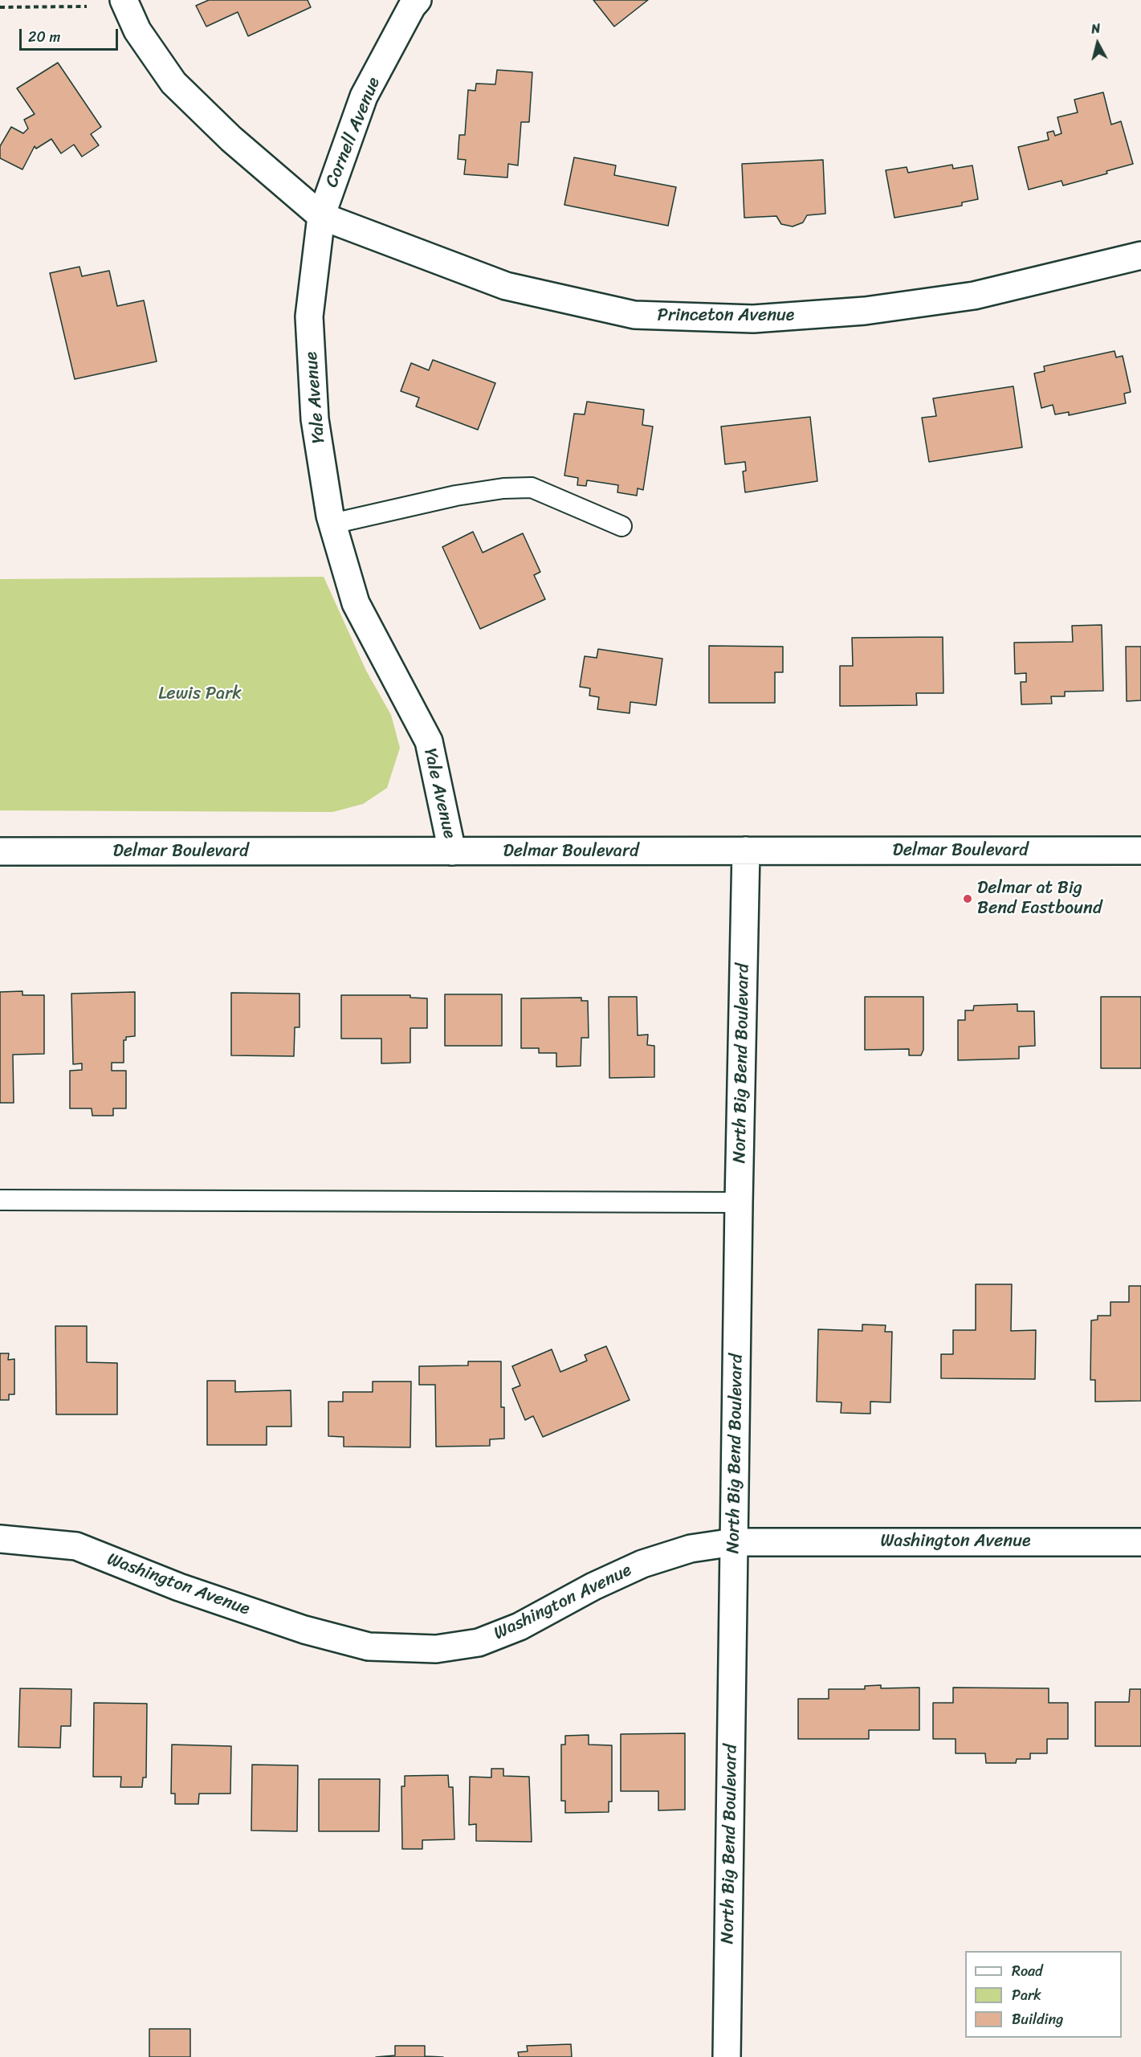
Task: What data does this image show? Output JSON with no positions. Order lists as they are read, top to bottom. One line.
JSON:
{"streets":{"street":["Cornell Avenue","Princeton Avenue","Yale Avenue","Delmar Boulevard","North Big Bend Boulevard","Washington Avenue"]},"crossings":[["Cornell Avenue","Princeton Avenue"],["Cornell Avenue","Yale Avenue"],["Princeton Avenue","Yale Avenue"],["Yale Avenue","Delmar Boulevard"],["Delmar Boulevard","North Big Bend Boulevard"],["North Big Bend Boulevard","Washington Avenue"]],"parks":["Lewis Park"],"places":["Delmar at Big Bend Eastbound"],"legend":["Road","Park","Building"],"scale_bar":"20 m","north":"top"}
